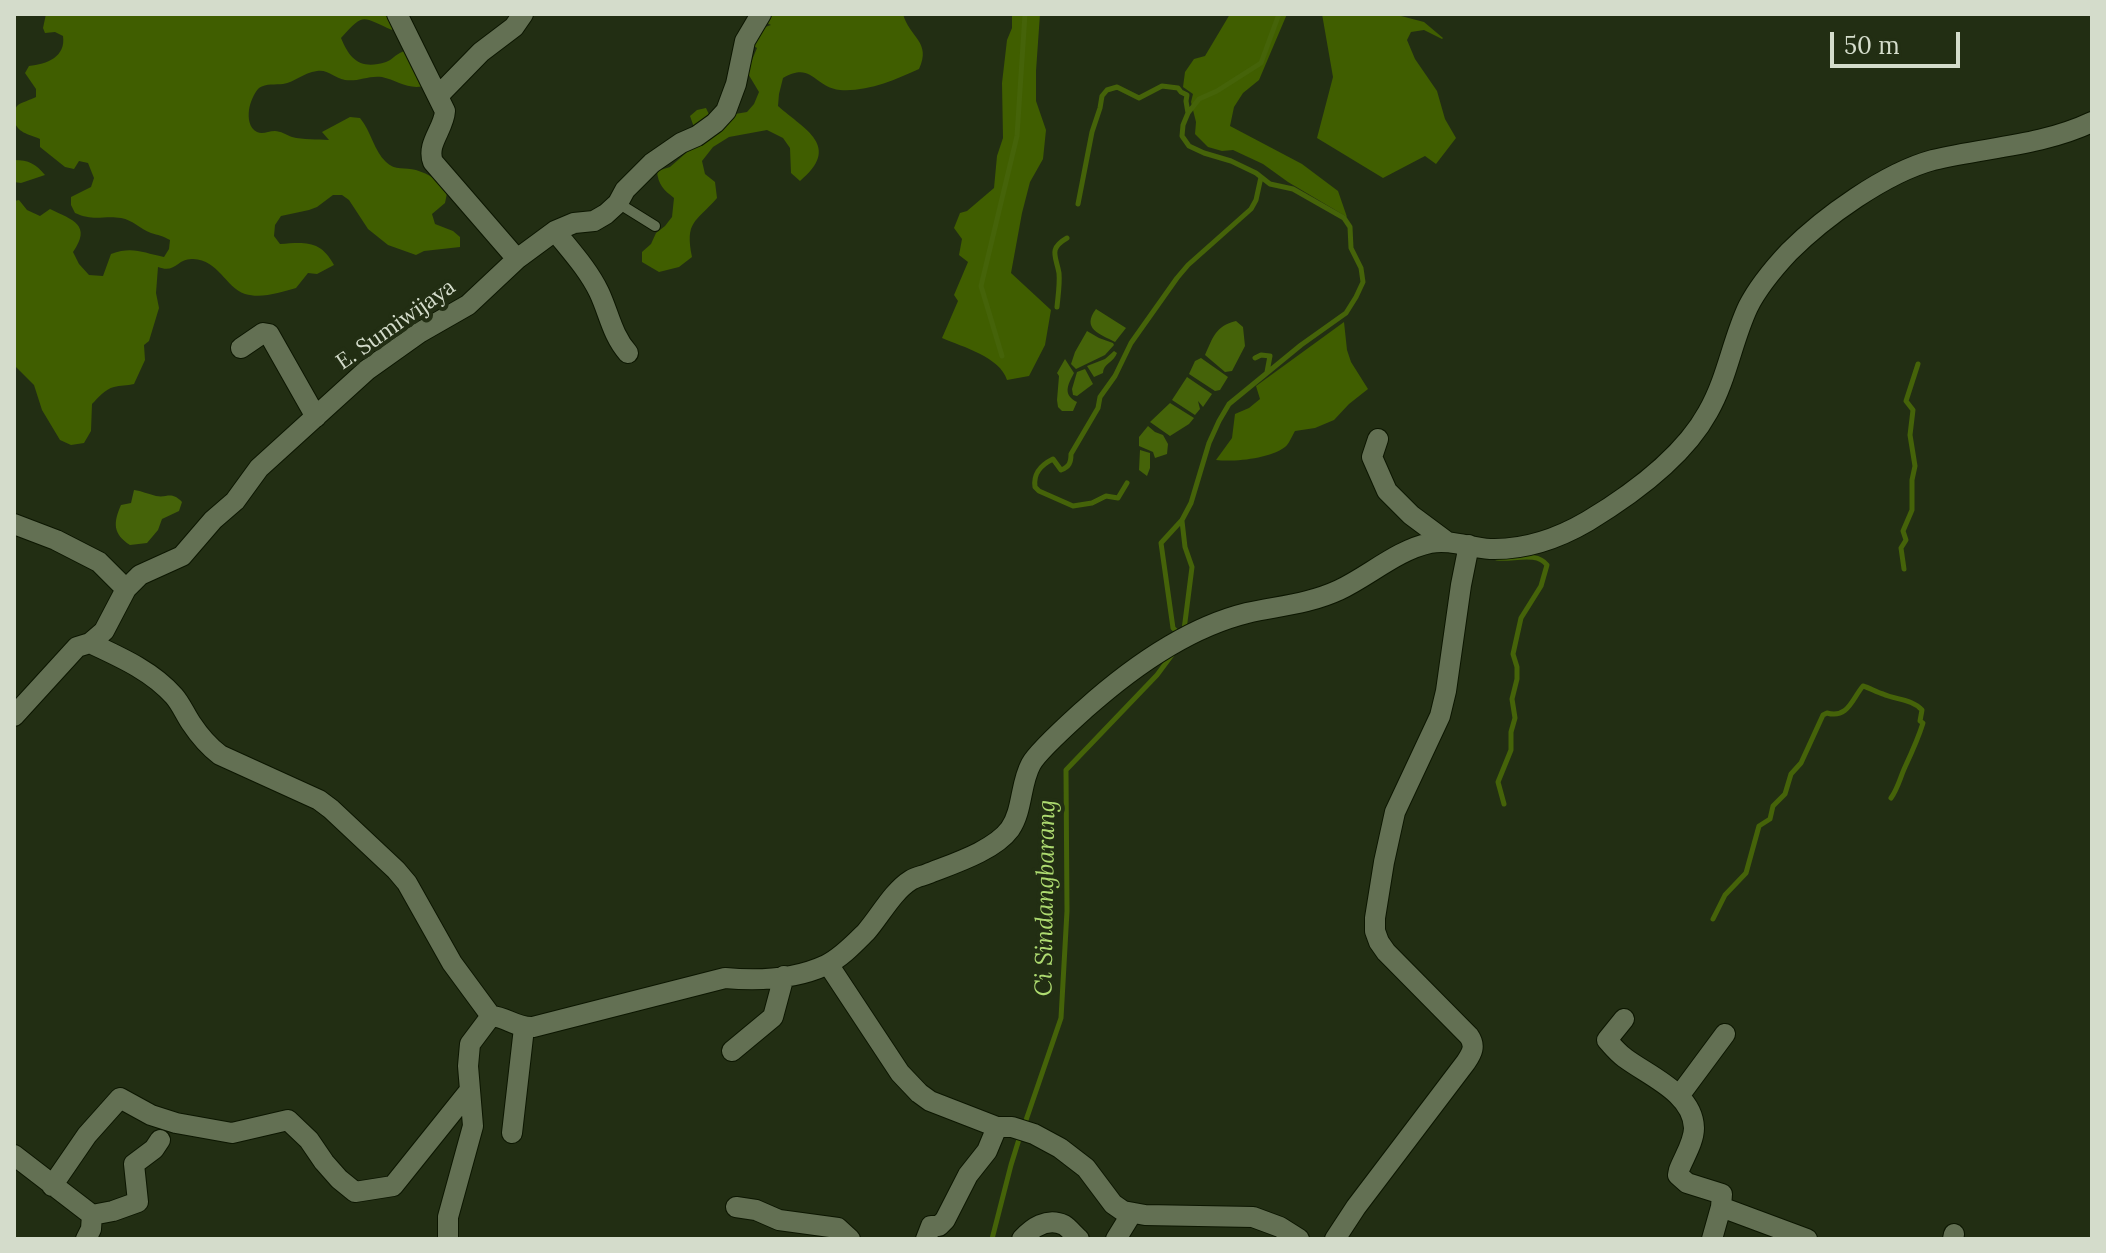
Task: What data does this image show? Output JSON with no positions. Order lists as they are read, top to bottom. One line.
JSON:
{"streets":{"street":["E. Sumiwijaya"]},"water":["Ci Sindangbarang"],"scale_bar":"50 m"}
